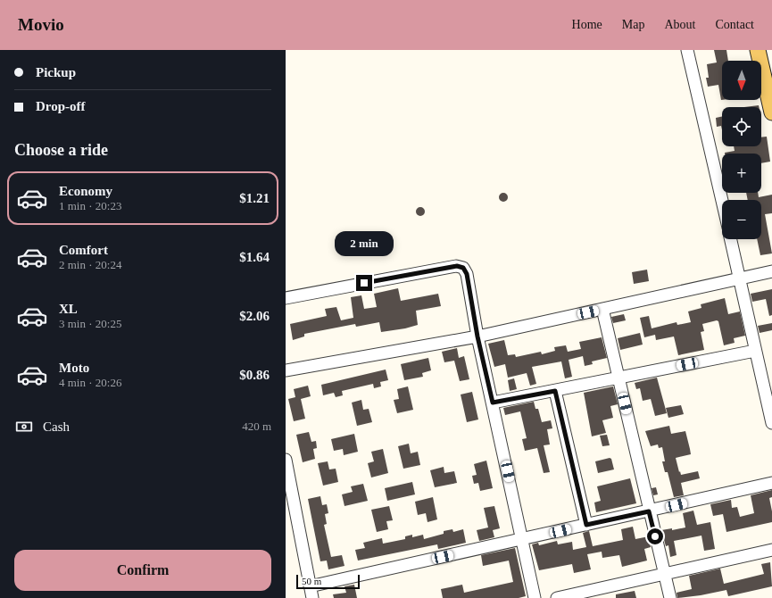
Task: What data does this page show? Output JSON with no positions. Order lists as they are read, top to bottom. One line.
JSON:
{"scale_bar":"50 m","north":"bottom","page":{"header":"Movio","nav":["Home","Map","About","Contact"],"banner":["Pickup","Drop-off"],"map_buttons":["+","−"],"heading":"Choose a ride","list":[{"name":"Economy","note":"1 min · 20:23","value":"$1.21"},{"name":"Comfort","note":"2 min · 20:24","value":"$1.64"},{"name":"XL","note":"3 min · 20:25","value":"$2.06"},{"name":"Moto","note":"4 min · 20:26","value":"$0.86"}],"bubble":"2 min","pay":["Cash","420 m"],"buttons":"Confirm","scale":"50 m"}}
